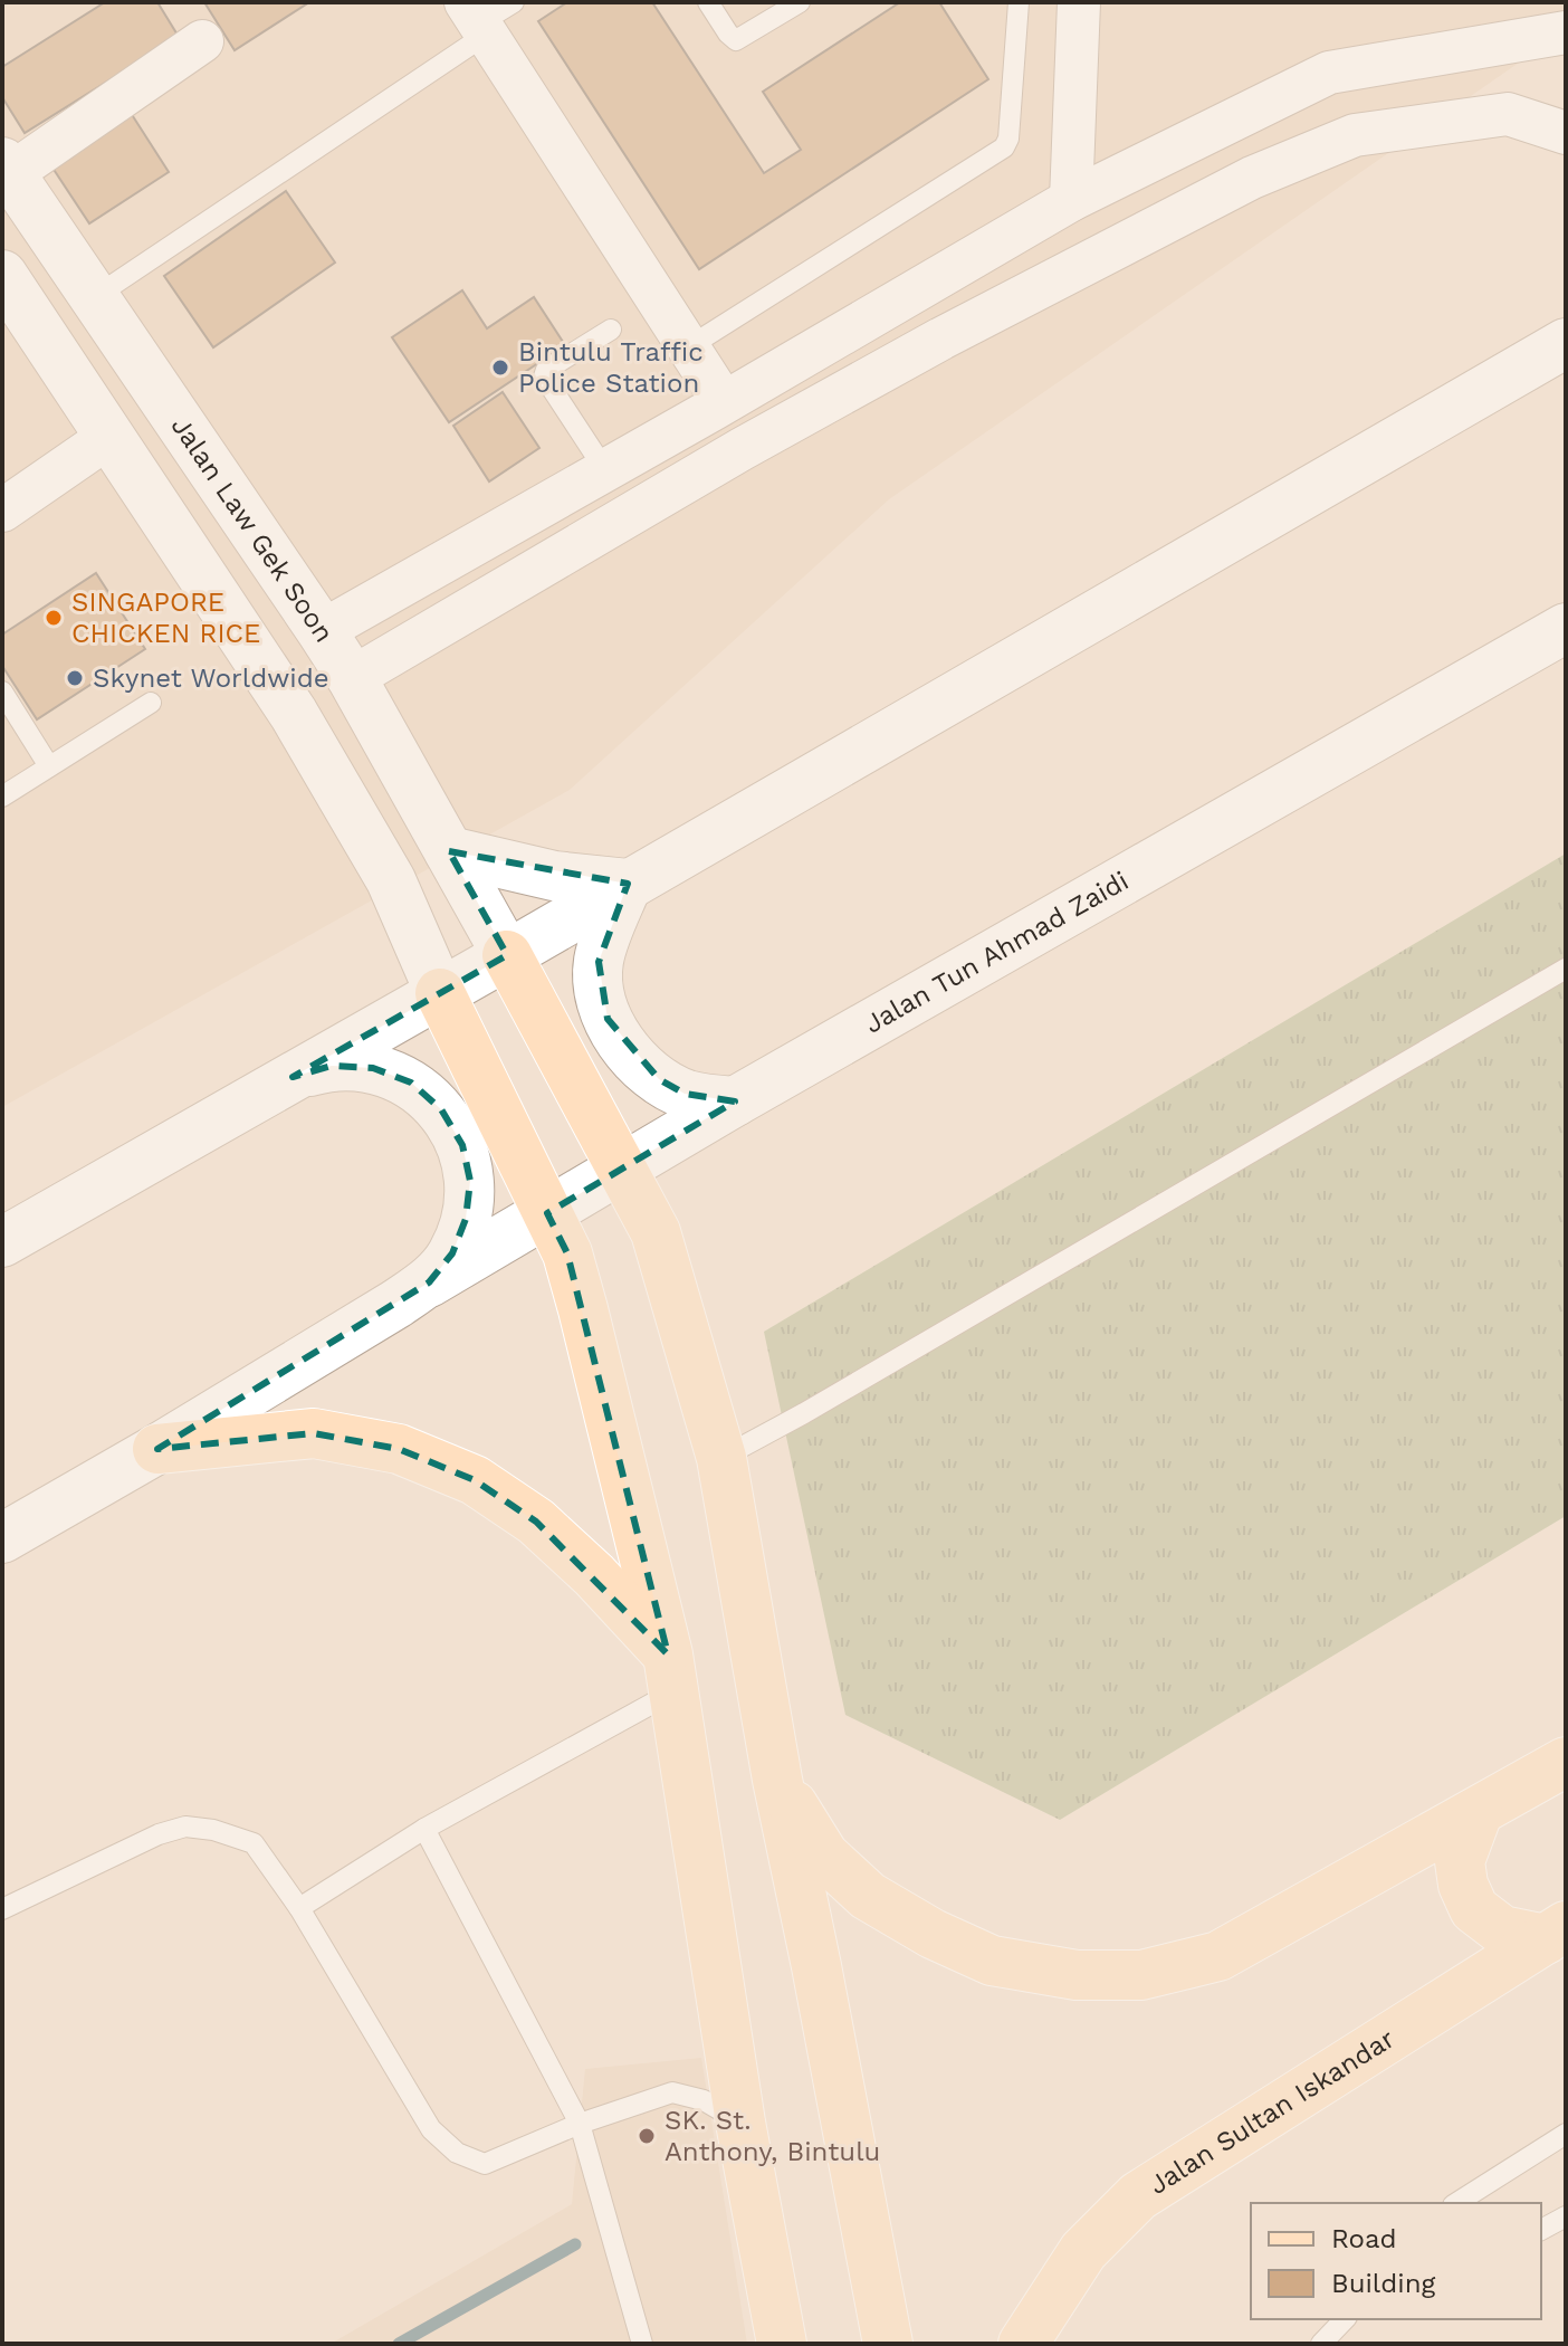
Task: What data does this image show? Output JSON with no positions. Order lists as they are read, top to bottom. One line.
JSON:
{"streets":{"main road":["Jalan Law Gek Soon","Jalan Tun Ahmad Zaidi","Jalan Sultan Iskandar"]},"places":["Bintulu Traffic Police Station","SINGAPORE CHICKEN RICE","Skynet Worldwide","SK. St. Anthony, Bintulu"],"legend":["Road","Building"]}
